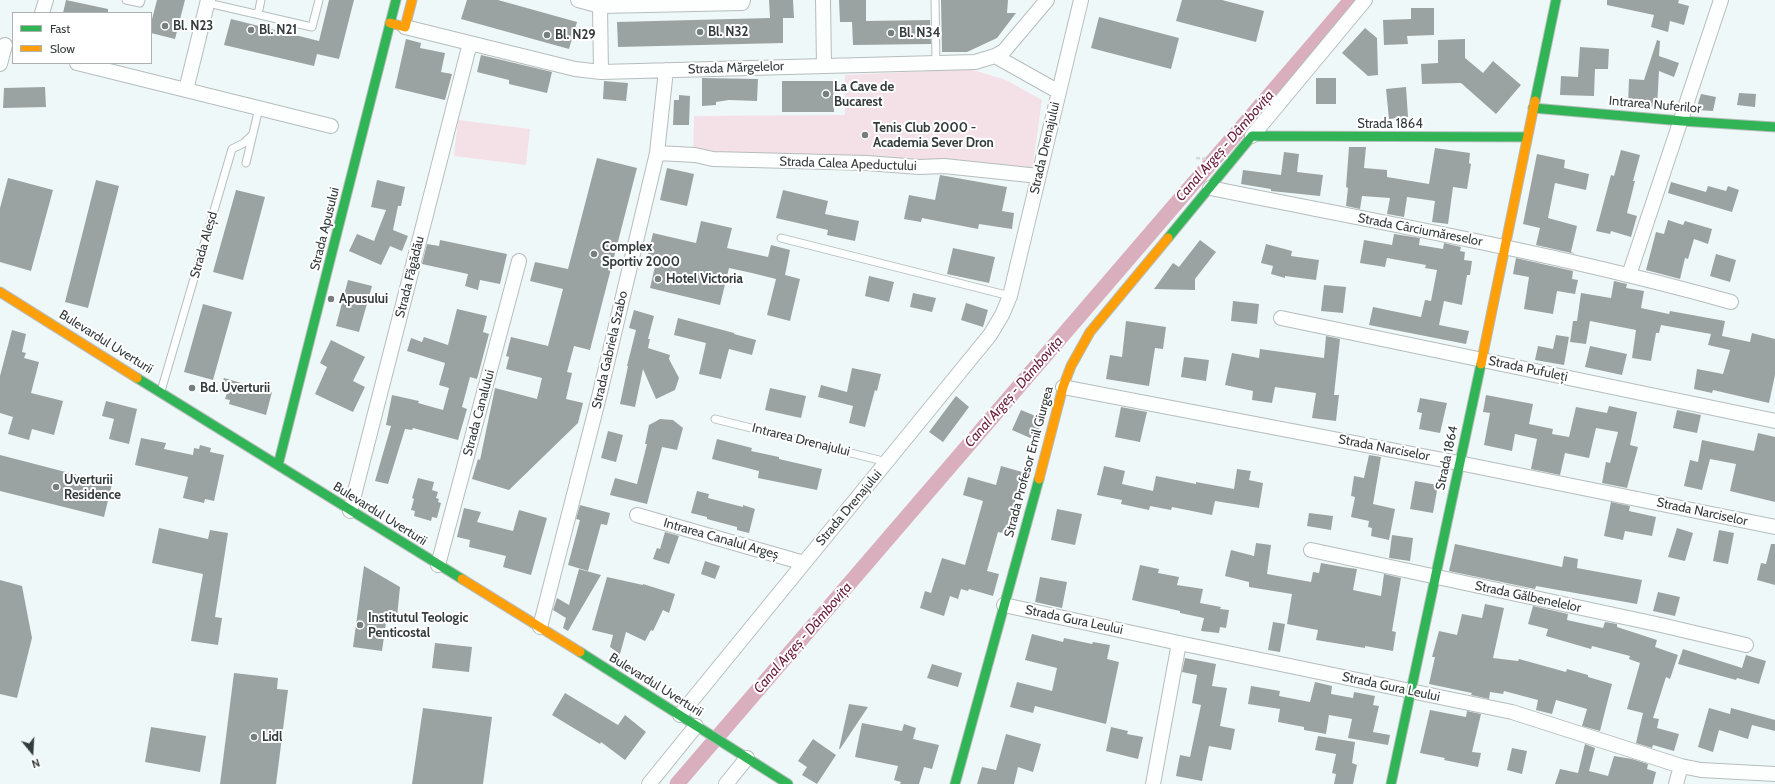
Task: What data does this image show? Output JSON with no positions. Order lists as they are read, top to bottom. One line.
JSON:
{"streets":{"street":["Strada Mărgelelor","Intrarea Nuferilor","Strada 1864","Strada Drenajului","Strada Calea Apeductului","Strada Apusului","Strada Cârciumăreselor","Strada Făgădău","Bulevardul Uverturii","Strada Gabriela Szabo","Strada Pufuleți","Strada Canalului","Strada Narciselor","Strada Profesor Emil Giurgea","Intrarea Canalul Argeș","Strada Gălbenelelor","Strada Gura Leului"],"lane":["Strada Aleșd","Intrarea Drenajului"]},"crossings":[["Strada Mărgelelor","Strada Făgădău"],["Strada Mărgelelor","Strada Gabriela Szabo"],["Intrarea Nuferilor","Strada 1864"],["Strada 1864","Strada Cârciumăreselor"],["Strada 1864","Strada Pufuleți"],["Strada 1864","Strada Narciselor"],["Strada 1864","Strada Profesor Emil Giurgea"],["Strada 1864","Strada Gălbenelelor"],["Strada 1864","Strada Gura Leului"],["Strada Drenajului","Strada Calea Apeductului"],["Strada Drenajului","Bulevardul Uverturii"],["Strada Drenajului","Intrarea Drenajului"],["Strada Drenajului","Intrarea Canalul Argeș"],["Strada Calea Apeductului","Strada Gabriela Szabo"],["Strada Apusului","Bulevardul Uverturii"],["Strada Cârciumăreselor","Strada Profesor Emil Giurgea"],["Strada Aleșd","Bulevardul Uverturii"],["Strada Făgădău","Bulevardul Uverturii"],["Bulevardul Uverturii","Strada Gabriela Szabo"],["Bulevardul Uverturii","Strada Canalului"],["Strada Narciselor","Strada Profesor Emil Giurgea"],["Strada Profesor Emil Giurgea","Strada Gura Leului"]],"water":["Canal Argeș - Dâmbovița"],"places":["Bl. N23","Bl. N21","Bl. N32","Bl. N34","Bl. N29","La Cave de Bucarest","Tenis Club 2000 - Academia Sever Dron","Complex Sportiv 2000","Hotel Victoria","Apusului","Bd. Uverturii","Uverturii Residence","Institutul Teologic Penticostal","Lidl"],"legend":["Fast","Slow"],"north":"bottom"}
